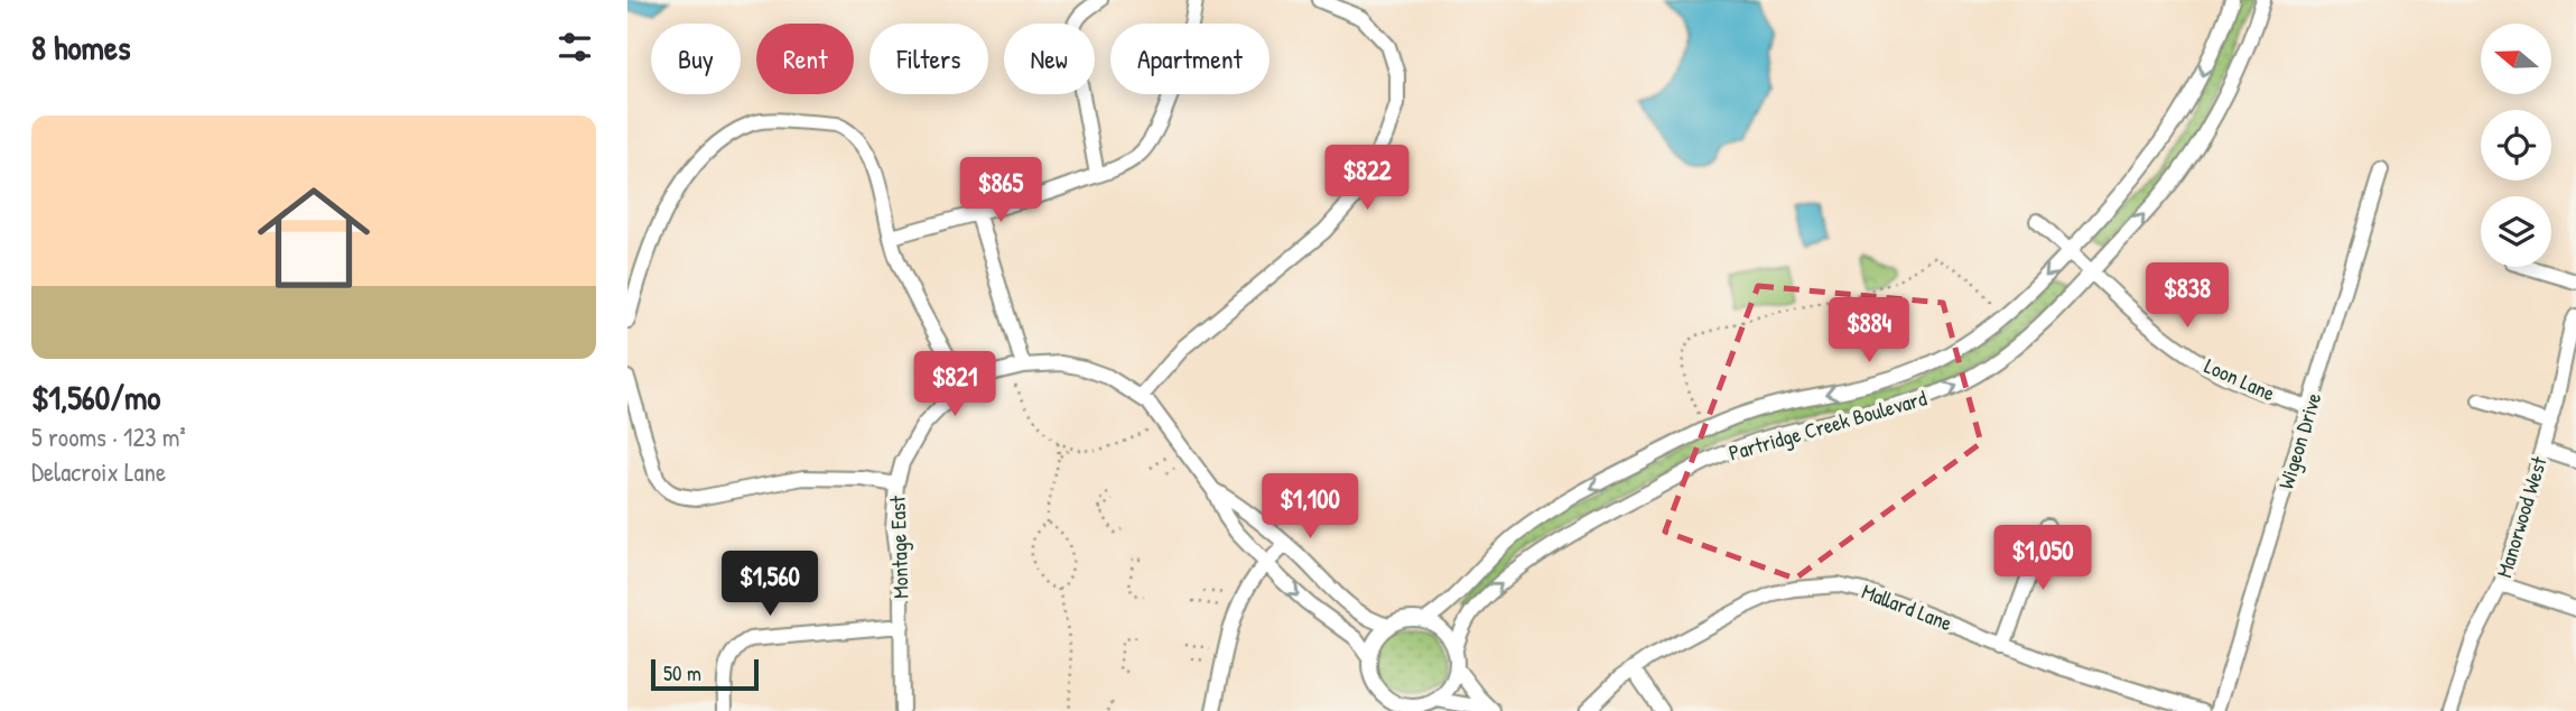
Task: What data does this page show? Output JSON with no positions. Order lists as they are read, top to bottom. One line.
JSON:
{"streets":{"street":["Loon Lane","Partridge Creek Boulevard","Wigeon Drive","Manorwood West","Montage East","Mallard Lane"]},"crossings":[["Loon Lane","Partridge Creek Boulevard"],["Loon Lane","Wigeon Drive"],["Partridge Creek Boulevard","Montage East"]],"scale_bar":"50 m","north":"left","page":{"heading":"8 homes","chip":["Buy","Rent","Filters","New","Apartment"],"list":[{"name":"$1,560/mo","note":"5 rooms · 123 m² · Delacroix Lane"}],"price":["$822","$865","$838","$884","$821","$1,100","$1,050","$1,560"],"scale":"50 m"}}
